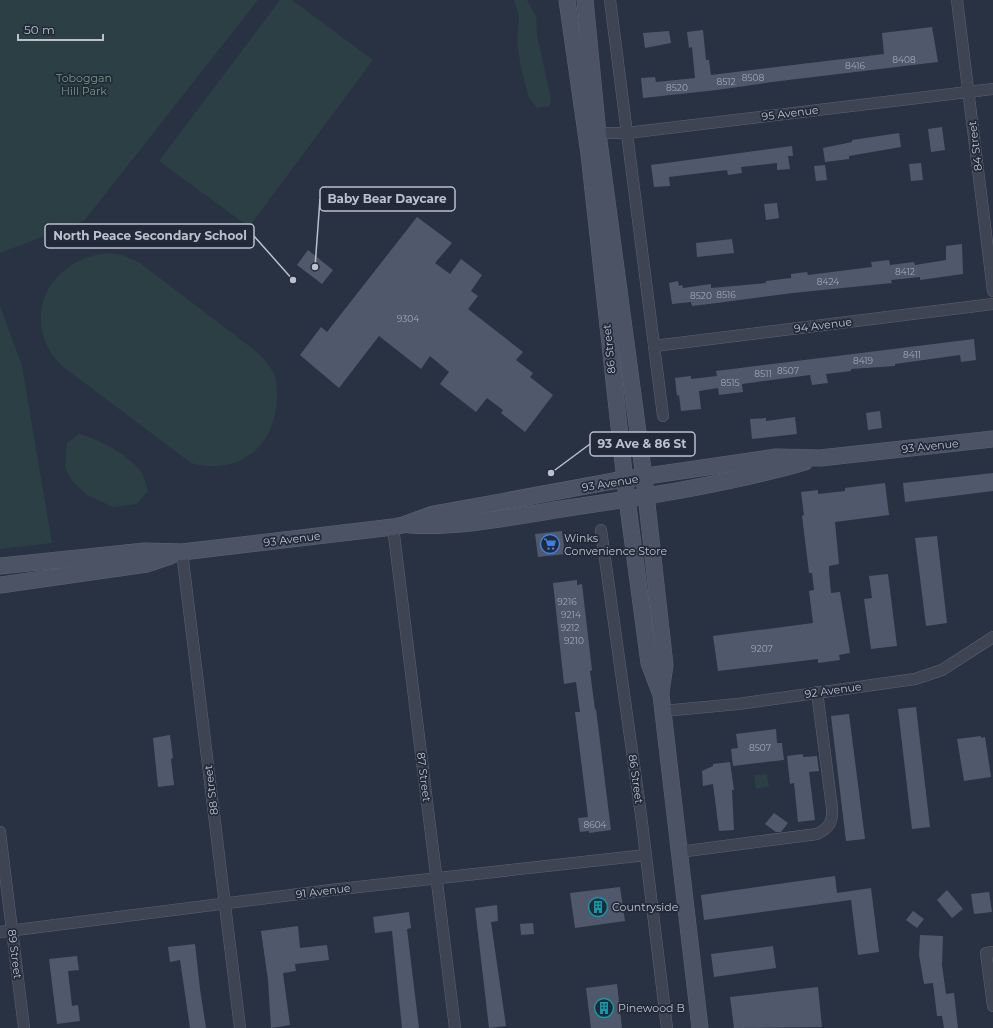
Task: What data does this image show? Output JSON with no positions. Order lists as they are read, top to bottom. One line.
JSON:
{"streets":{"main road":["86 Street","93 Avenue"],"street":["95 Avenue","84 Street","94 Avenue","92 Avenue","87 Street","88 Street","91 Avenue","89 Street"]},"crossings":[["95 Avenue","84 Street"],["95 Avenue","86 Street"],["86 Street","93 Avenue"],["86 Street","92 Avenue"],["86 Street","91 Avenue"],["93 Avenue","87 Street"],["93 Avenue","88 Street"],["87 Street","91 Avenue"],["88 Street","91 Avenue"],["91 Avenue","89 Street"]],"parks":["Toboggan Hill Park"],"places":{"other":["Baby Bear Daycare","North Peace Secondary School","93 Ave & 86 St"],"supermarket":["Winks Convenience Store"],"building":["Countryside","Pinewood B"]},"house_numbers":["8408","8416","8508","8512","8520","8412","8424","8516","8520","9304","8411","8419","8507","8511","8515","9216","9214","9212","9210","9207","8507","8604"],"scale_bar":"50 m"}
